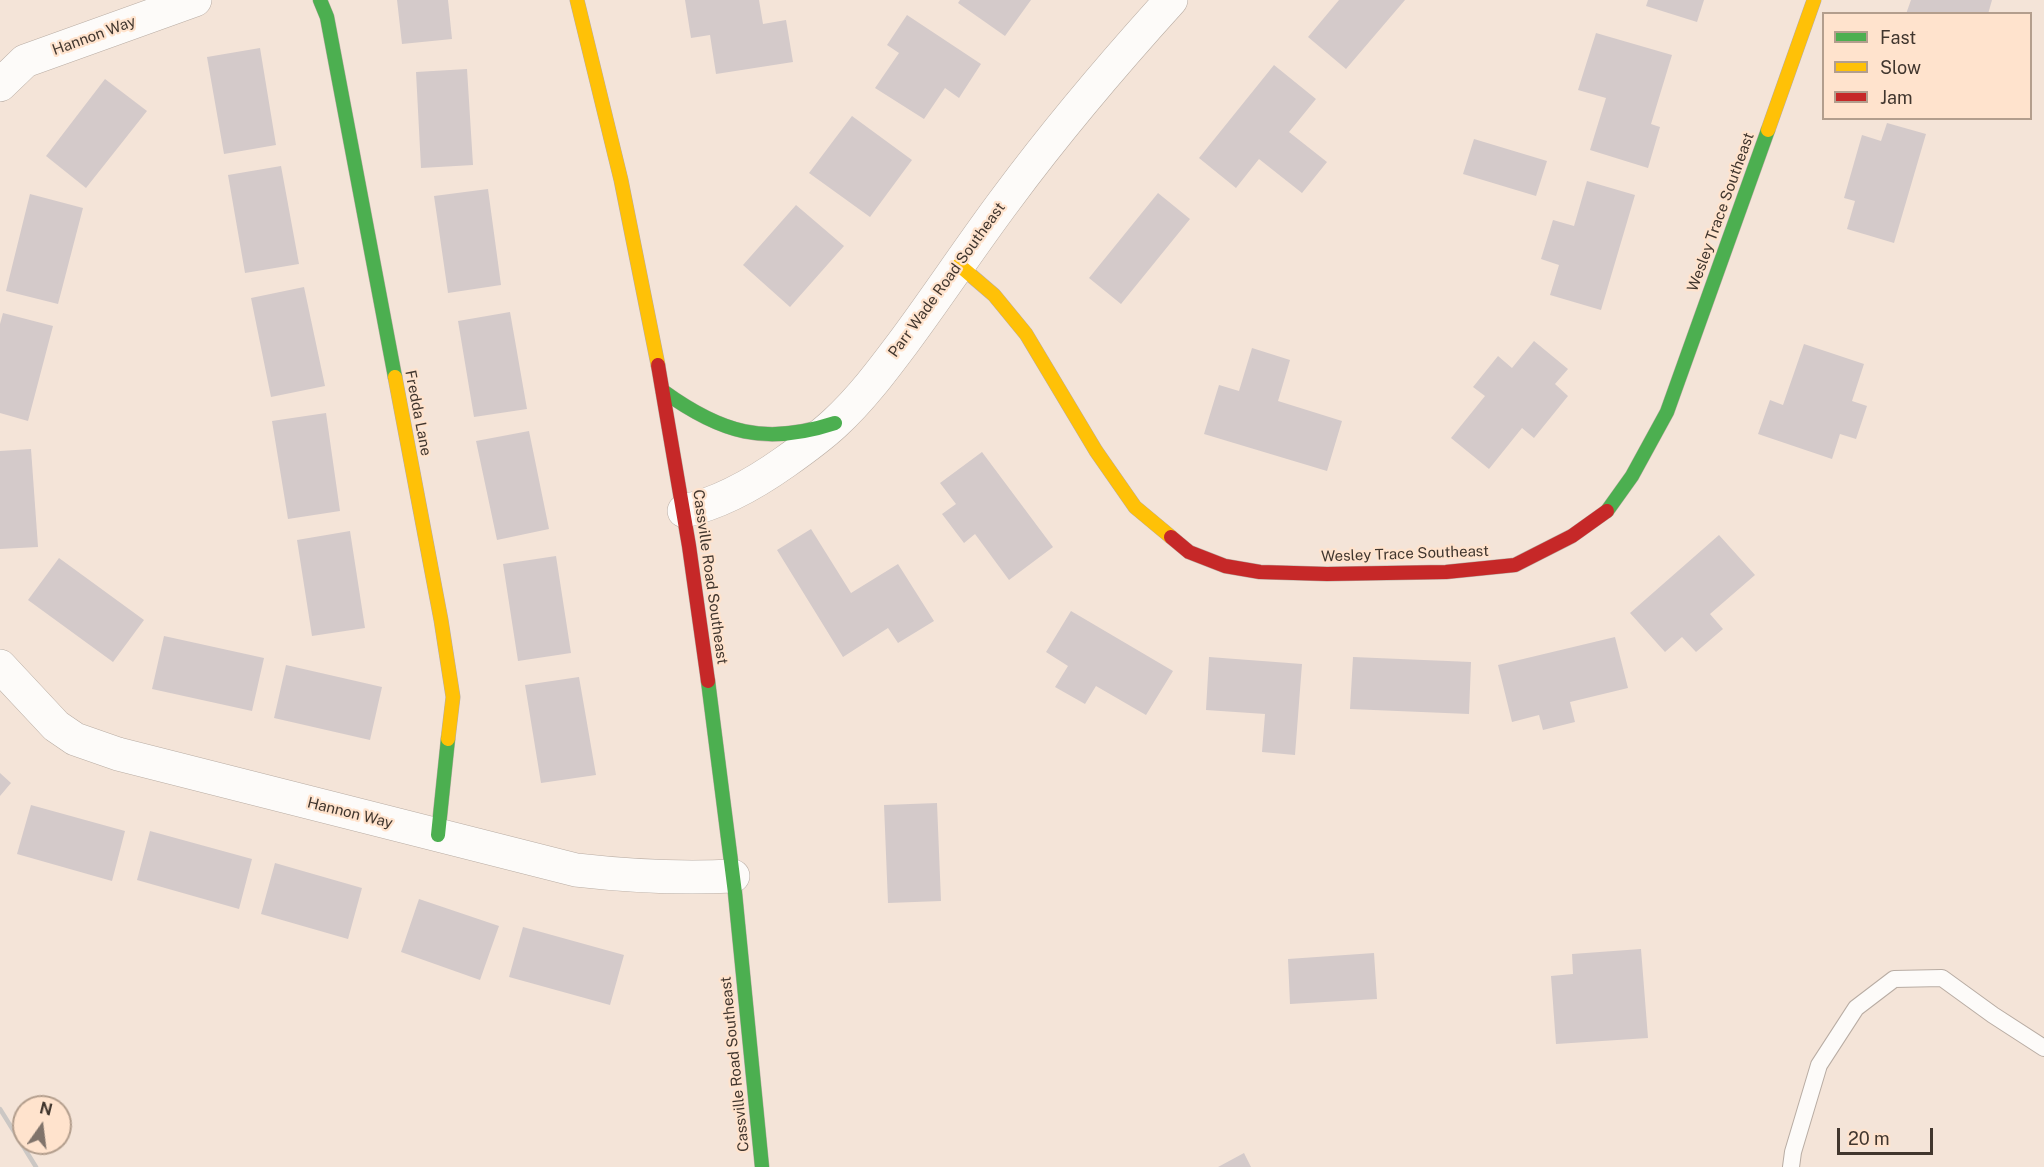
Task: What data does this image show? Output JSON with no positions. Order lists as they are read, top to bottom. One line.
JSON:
{"streets":{"street":["Hannon Way","Wesley Trace Southeast","Parr Wade Road Southeast","Fredda Lane","Cassville Road Southeast"]},"crossings":[["Hannon Way","Fredda Lane"],["Hannon Way","Cassville Road Southeast"],["Wesley Trace Southeast","Parr Wade Road Southeast"],["Parr Wade Road Southeast","Cassville Road Southeast"]],"legend":["Fast","Slow","Jam"],"scale_bar":"20 m","north":"top"}
